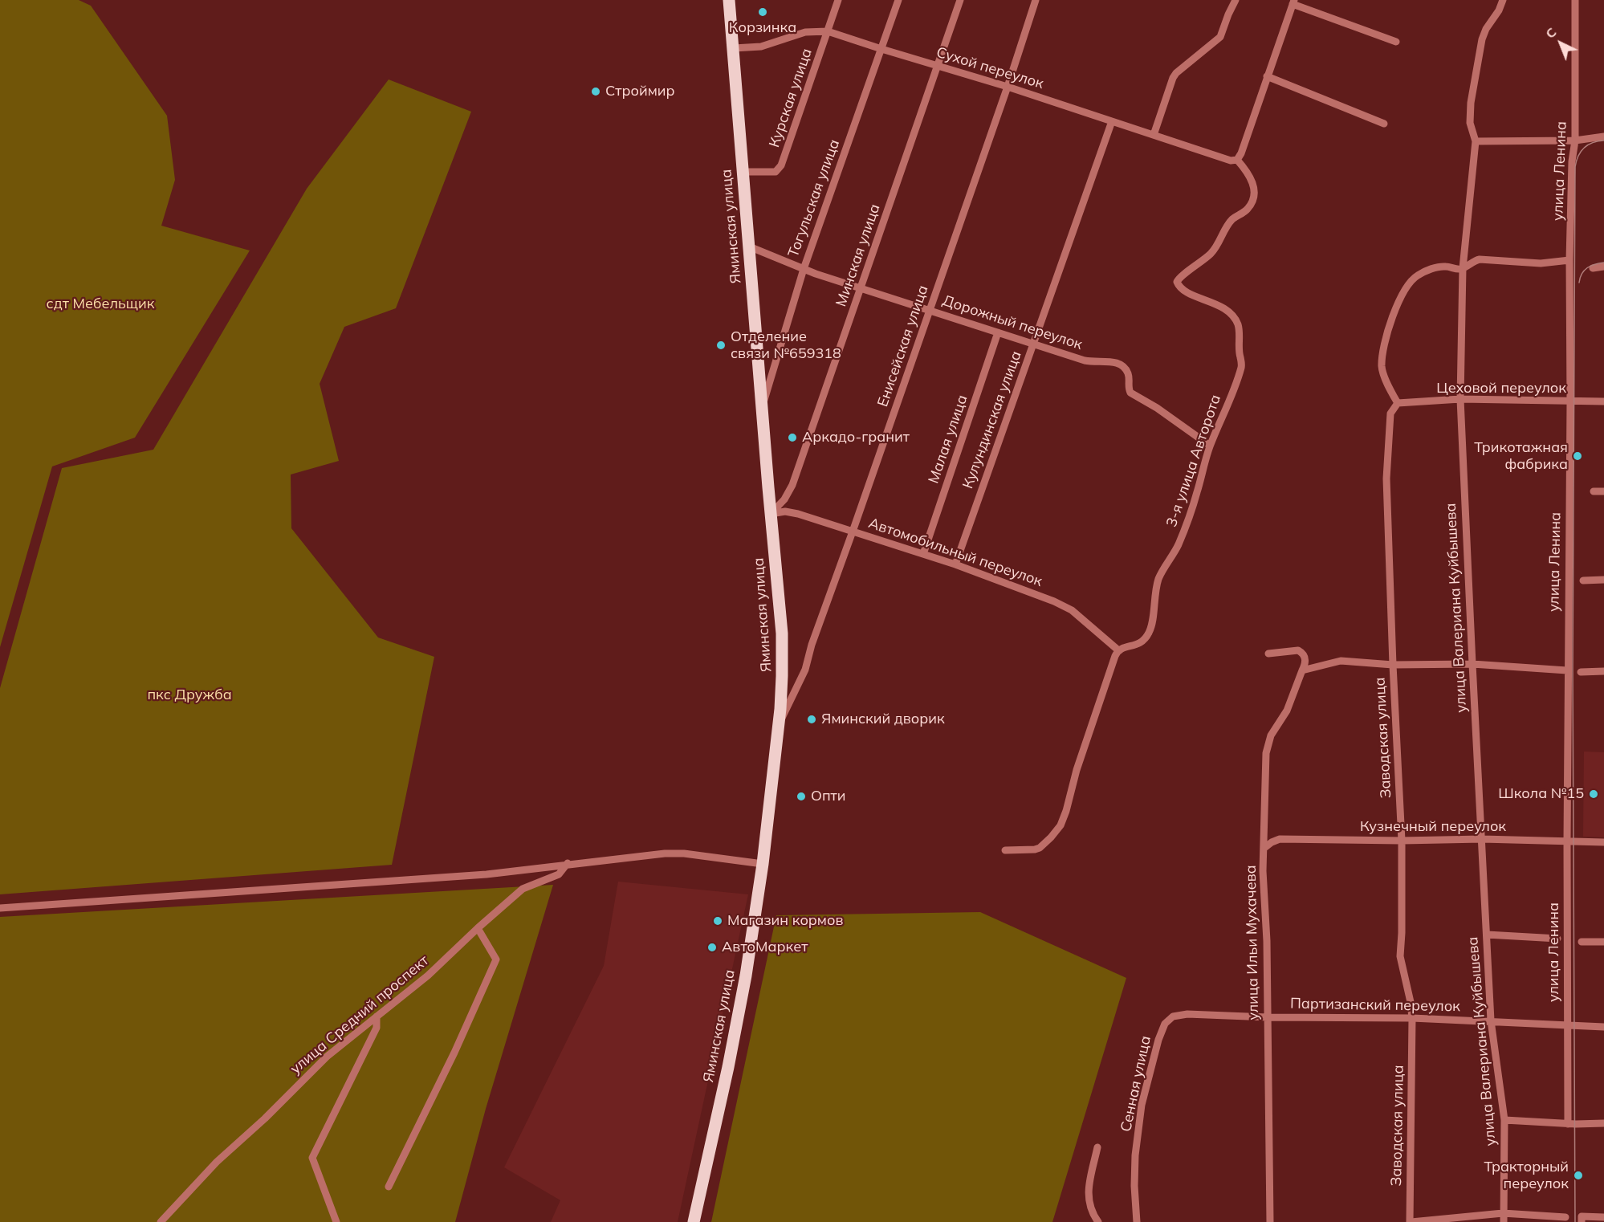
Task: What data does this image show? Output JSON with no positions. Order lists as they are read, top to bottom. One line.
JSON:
{"streets":{"main road":["Яминская улица"],"street":["Сухой переулок","Курская улица","улица Ленина","Тогульская улица","Минская улица","Дорожный переулок","Енисейская улица","Цеховой переулок","Кулундинская улица","Малая улица","3-я улица Авторота","Автомобильный переулок","улица Валериана Куйбышева","Заводская улица","Кузнечный переулок","улица Ильи Мухачева","Партизанский переулок","улица Средний проспект","Сенная улица"]},"crossings":[["Сухой переулок","Курская улица"],["Сухой переулок","Тогульская улица"],["Сухой переулок","Яминская улица"],["Сухой переулок","Минская улица"],["Сухой переулок","Енисейская улица"],["Сухой переулок","Кулундинская улица"],["Сухой переулок","3-я улица Авторота"],["Курская улица","Яминская улица"],["улица Ленина","Цеховой переулок"],["улица Ленина","Кузнечный переулок"],["улица Ленина","Партизанский переулок"],["Тогульская улица","Яминская улица"],["Тогульская улица","Дорожный переулок"],["Яминская улица","Минская улица"],["Яминская улица","Дорожный переулок"],["Яминская улица","Енисейская улица"],["Яминская улица","Автомобильный переулок"],["Минская улица","Дорожный переулок"],["Минская улица","Автомобильный переулок"],["Дорожный переулок","Енисейская улица"],["Дорожный переулок","Кулундинская улица"],["Дорожный переулок","Малая улица"],["Дорожный переулок","3-я улица Авторота"],["Енисейская улица","Автомобильный переулок"],["Цеховой переулок","улица Валериана Куйбышева"],["Цеховой переулок","Заводская улица"],["Кулундинская улица","Автомобильный переулок"],["Малая улица","Автомобильный переулок"],["3-я улица Авторота","Автомобильный переулок"],["улица Валериана Куйбышева","Кузнечный переулок"],["улица Валериана Куйбышева","Партизанский переулок"],["Заводская улица","Кузнечный переулок"],["Заводская улица","Партизанский переулок"],["Кузнечный переулок","улица Ильи Мухачева"],["улица Ильи Мухачева","Партизанский переулок"],["Партизанский переулок","Сенная улица"]],"parks":["сдт Мебельщик","пкс Дружба"],"places":["Корзинка","Строймир","Отделение связи №659318","Аркадо-гранит","Трикотажная фабрика","Яминский дворик","Школа №15","Опти","Магазин кормов","АвтоМаркет","Тракторный переулок"],"north":"top left"}
